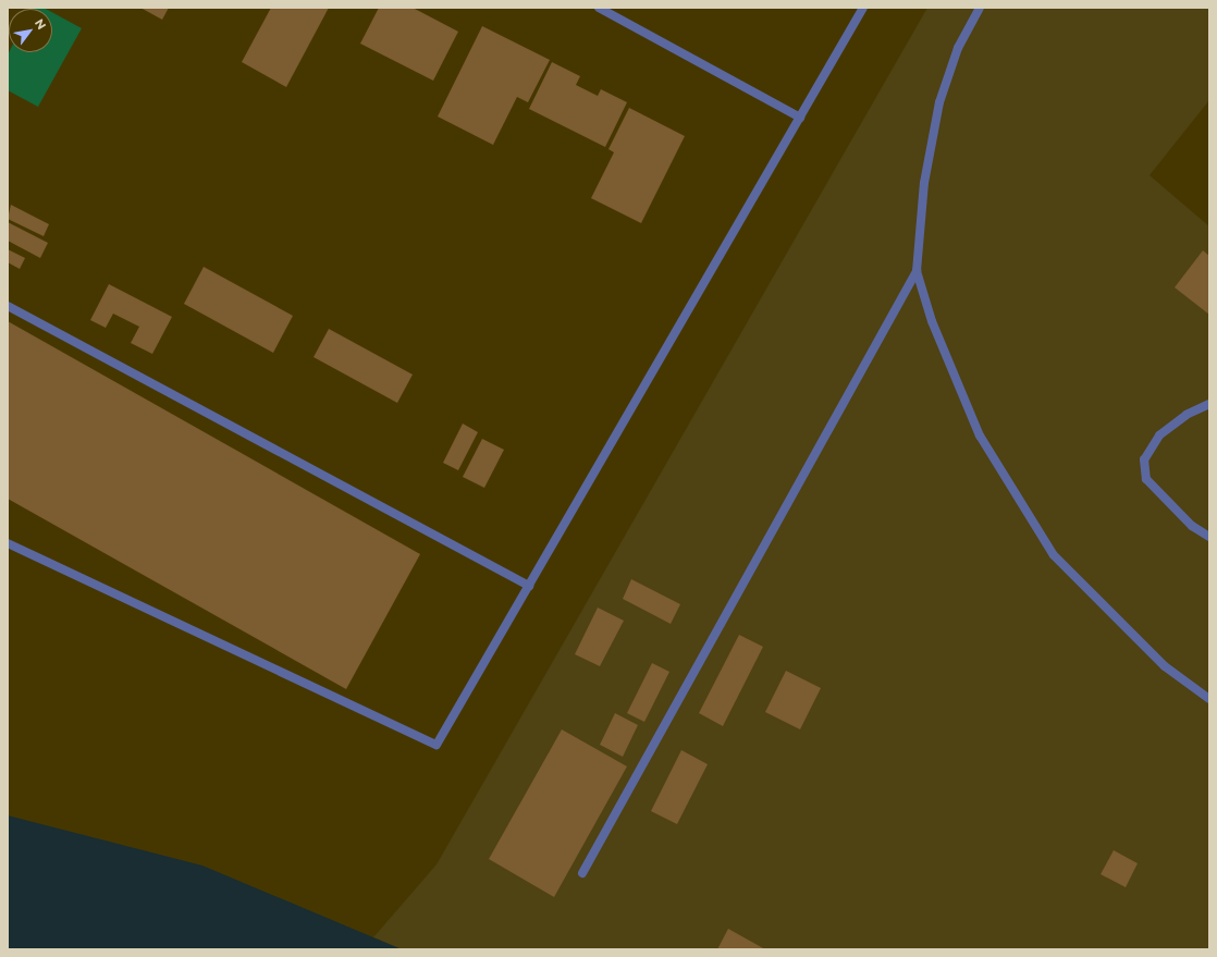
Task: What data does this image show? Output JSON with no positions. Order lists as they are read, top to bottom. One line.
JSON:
{"north":"top right"}
